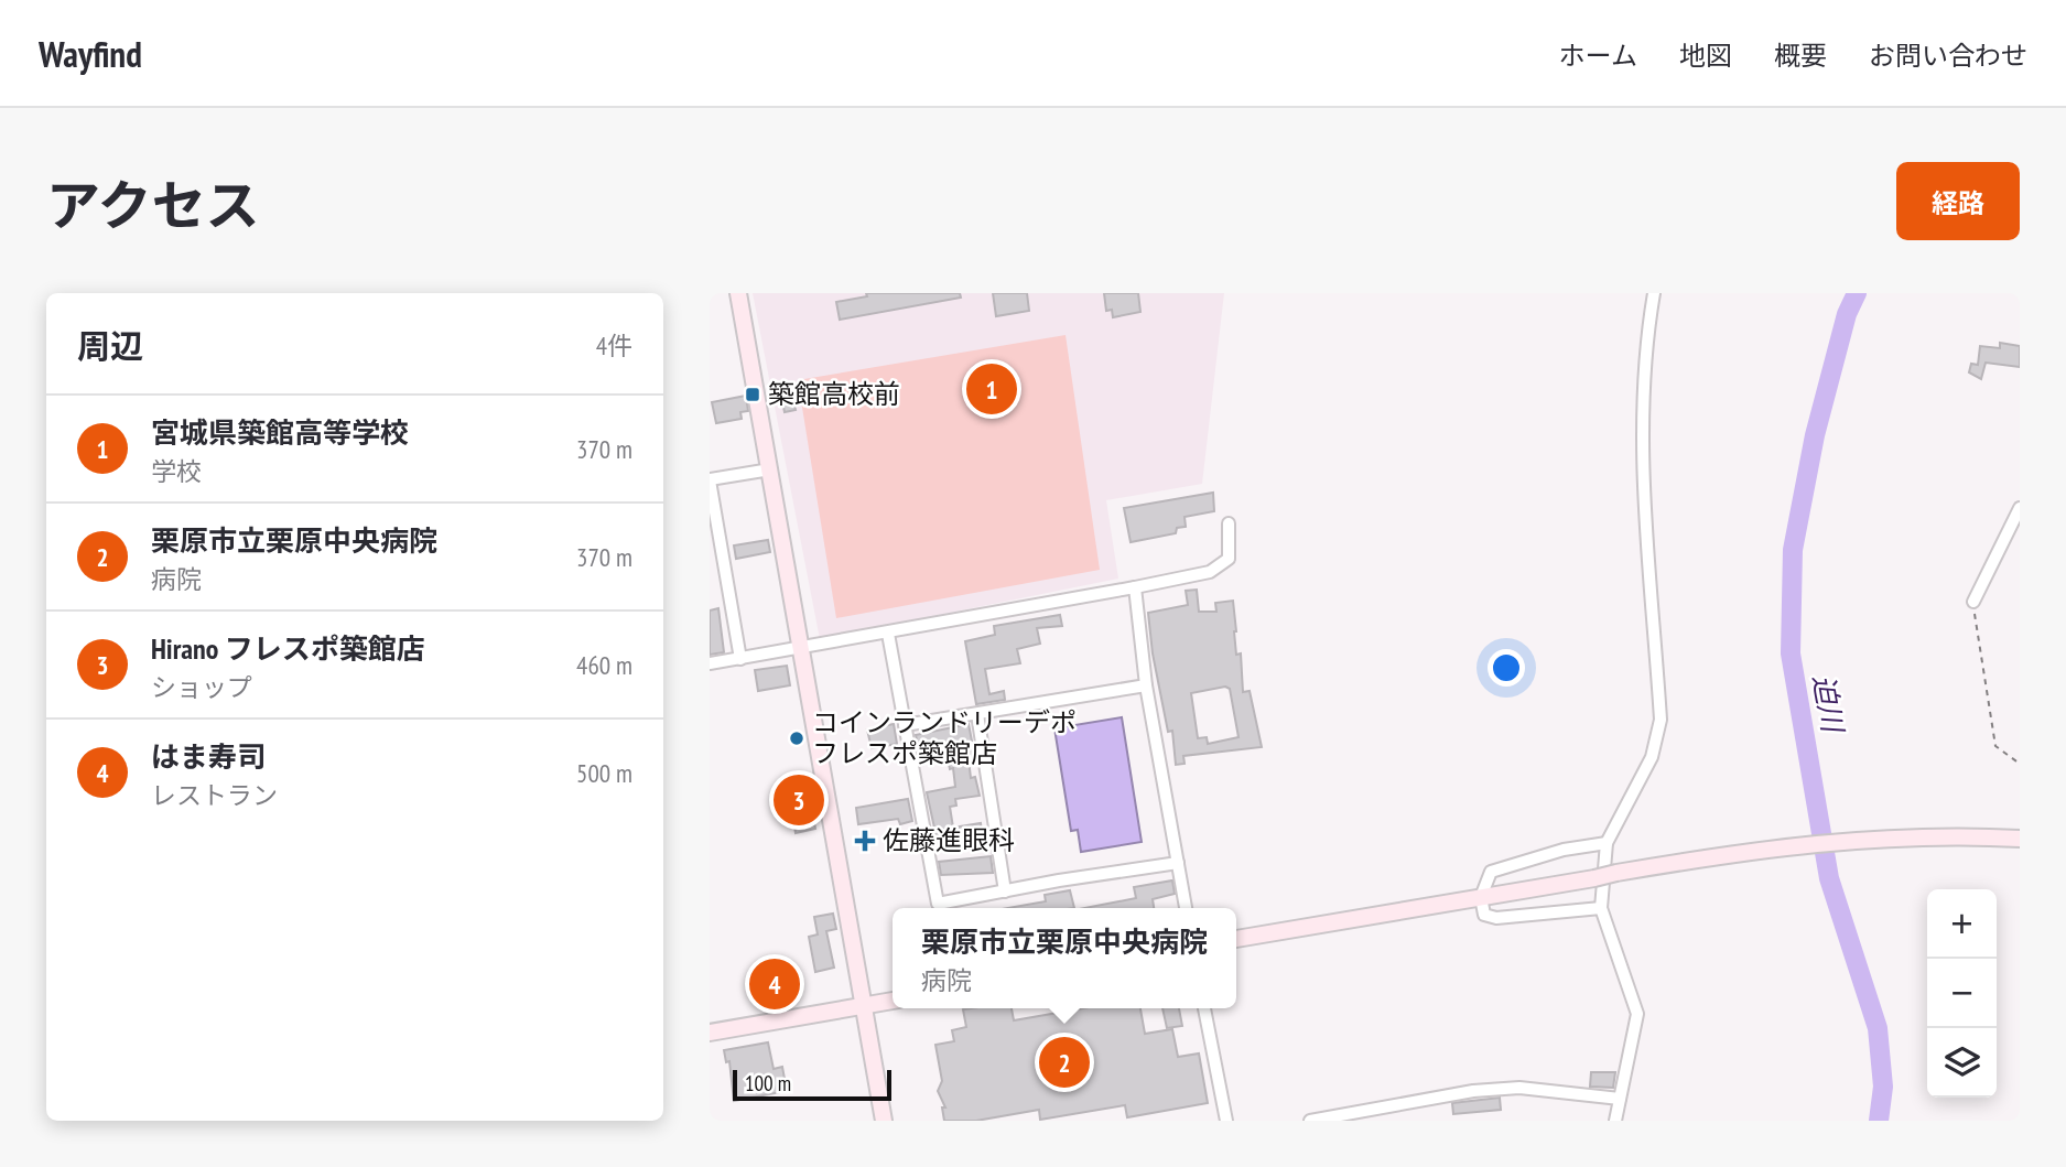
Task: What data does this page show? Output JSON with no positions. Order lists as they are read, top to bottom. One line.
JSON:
{"water":["迫川"],"places":{"transit":["築館高校前"],"other":["コインランドリーデポ フレスポ築館店"],"health":["佐藤進眼科"]},"scale_bar":"100 m","page":{"header":"Wayfind","nav":["ホーム","地図","概要","お問い合わせ"],"title":"アクセス","buttons":"経路","heading":["周辺","4件"],"pins":["1","3","4","2"],"list":[{"mark":"1","name":"宮城県築館高等学校","note":"学校","value":"370 m"},{"mark":"2","name":"栗原市立栗原中央病院","note":"病院","value":"370 m"},{"mark":"3","name":"Hirano フレスポ築館店","note":"ショップ","value":"460 m"},{"mark":"4","name":"はま寿司","note":"レストラン","value":"500 m"}],"map_buttons":["+","−"],"popup":["栗原市立栗原中央病院","病院"],"scale":"100 m"}}
